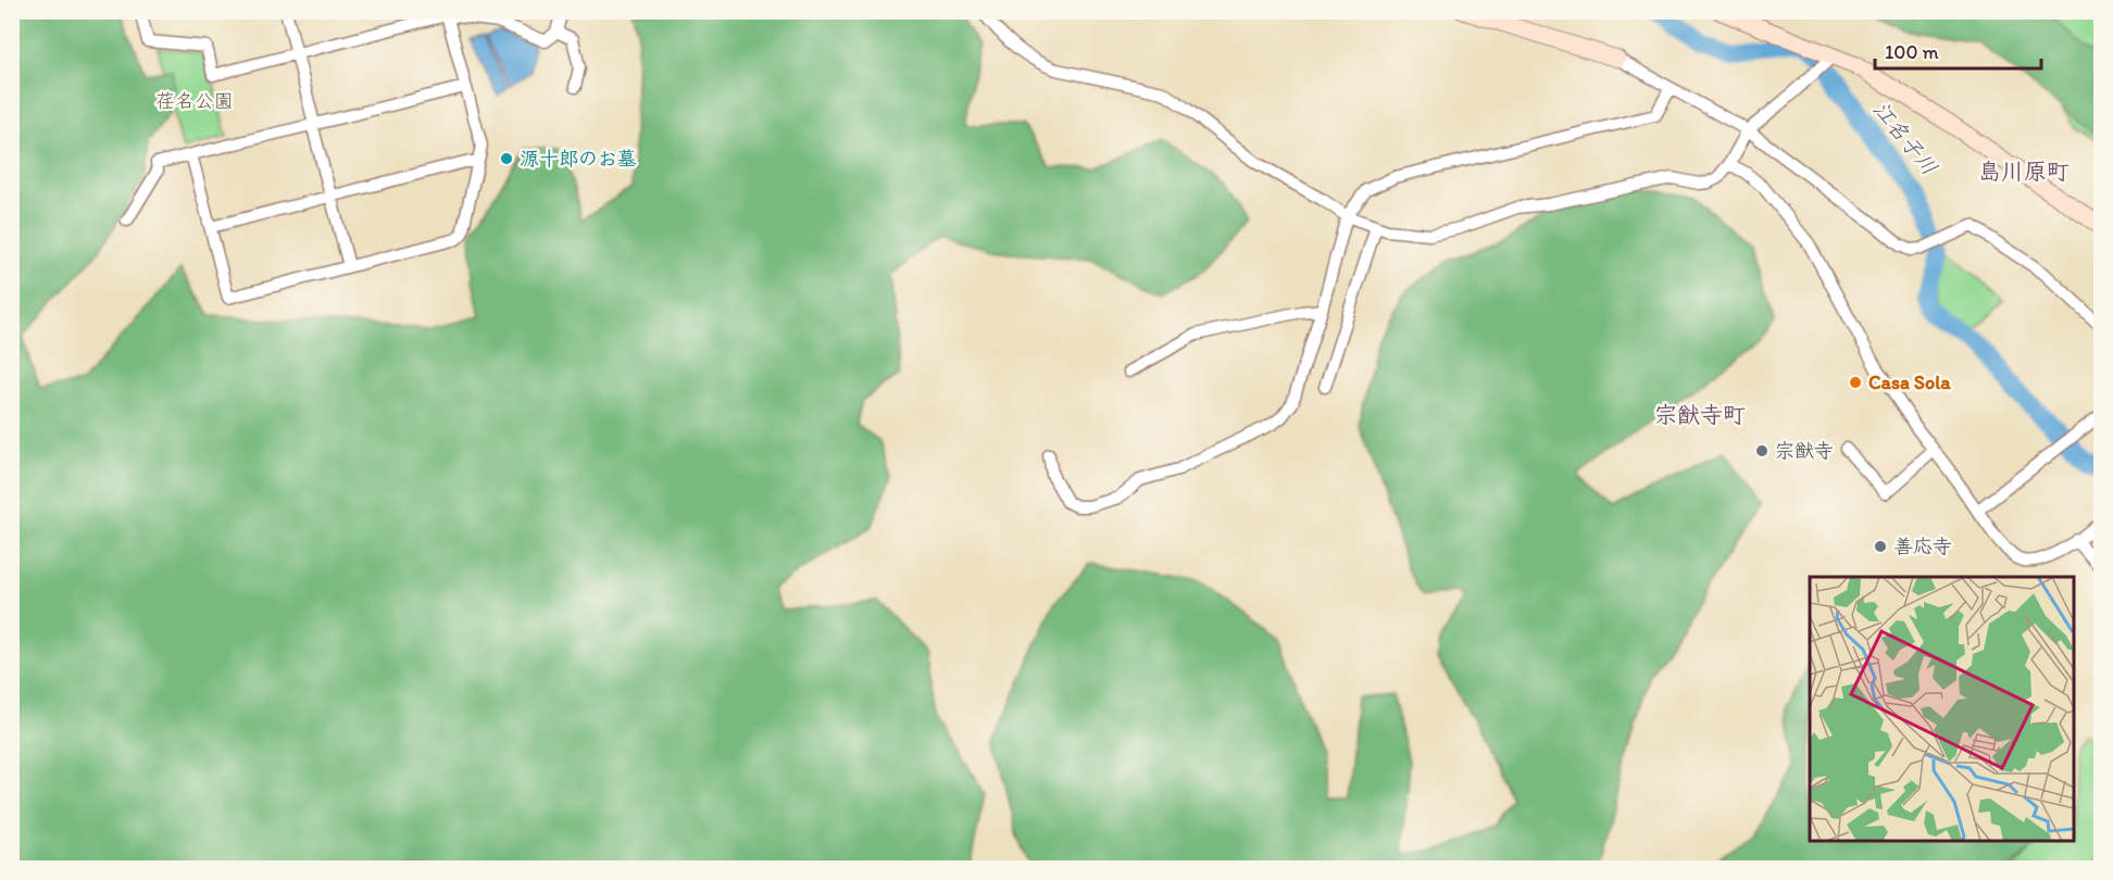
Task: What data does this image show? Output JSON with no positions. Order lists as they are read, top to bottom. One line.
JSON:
{"districts":["島川原町","宗猷寺町"],"water":["江名子川"],"parks":["荏名公園"],"places":["源十郎のお墓","Casa Sola","宗猷寺","善応寺"],"scale_bar":"100 m"}
